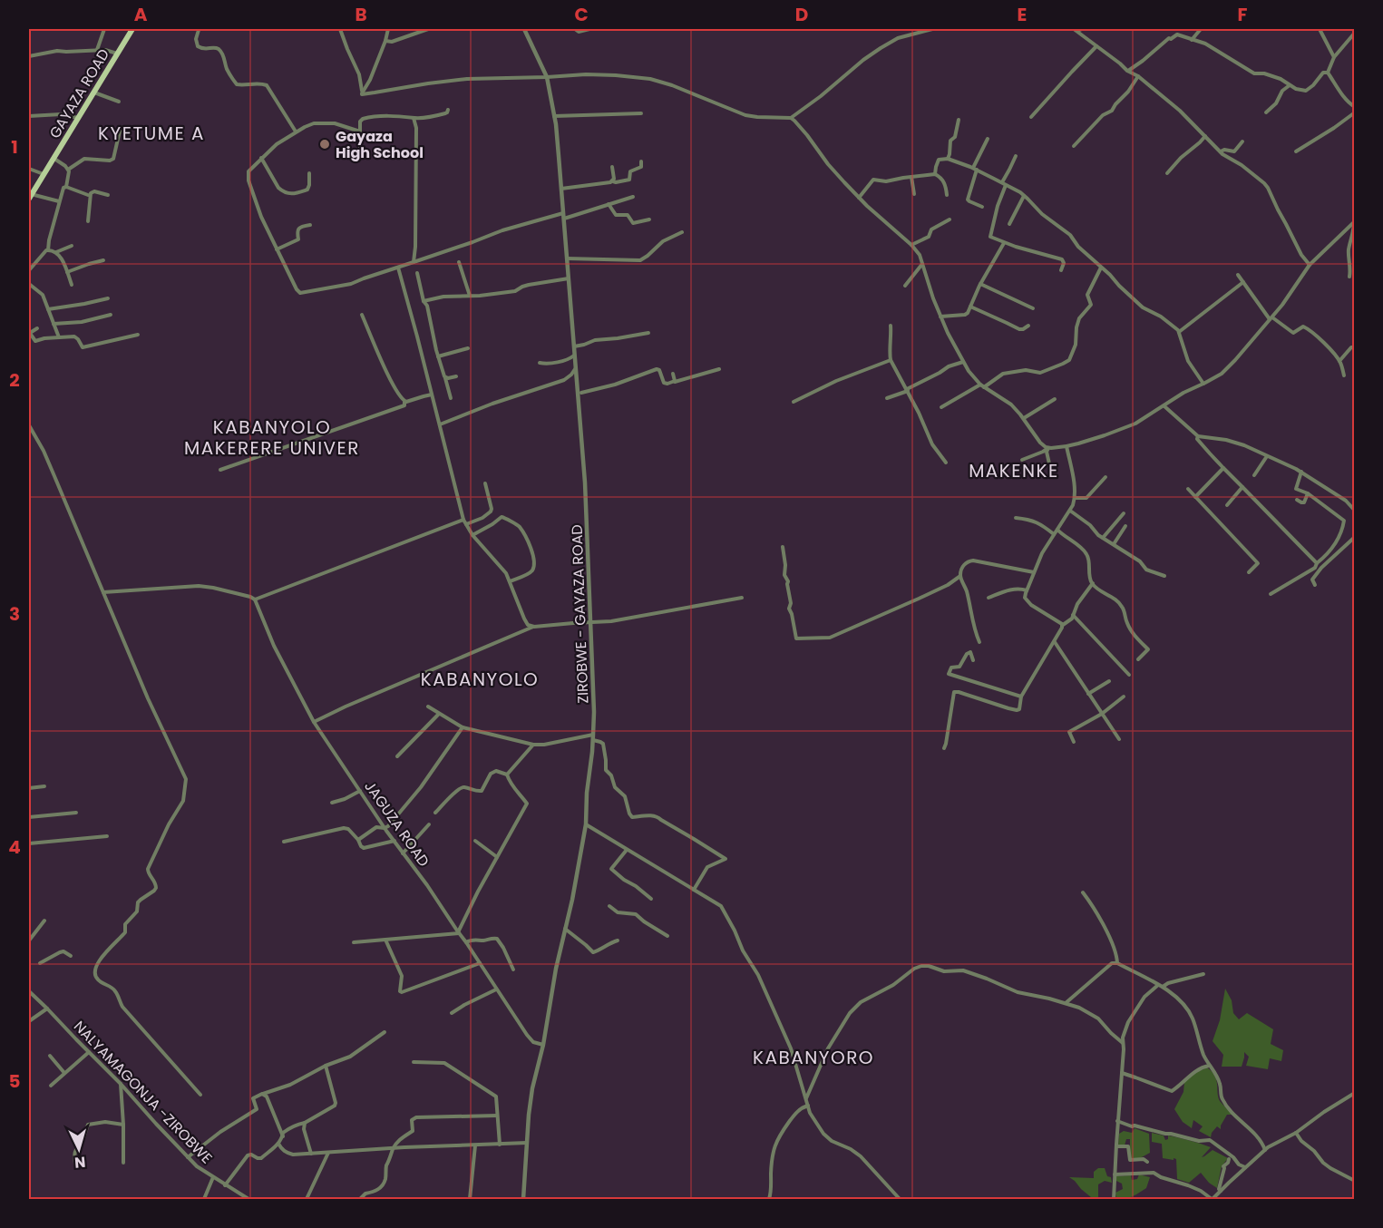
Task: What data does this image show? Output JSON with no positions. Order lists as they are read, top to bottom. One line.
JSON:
{"streets":{"main road":["GAYAZA ROAD"],"street":["ZIROBWE - GAYAZA ROAD","JAGUZA ROAD","NALYAMAGONJA -ZIROBWE"]},"crossings":[["ZIROBWE - GAYAZA ROAD","JAGUZA ROAD"]],"districts":["KYETUME A","KABANYOLO MAKERERE UNIVER","MAKENKE","KABANYOLO","KABANYORO"],"places":["Gayaza High School"],"north":"bottom","grid":{"columns":["A","B","C","D","E","F"],"rows":["1","2","3","4","5"]}}
